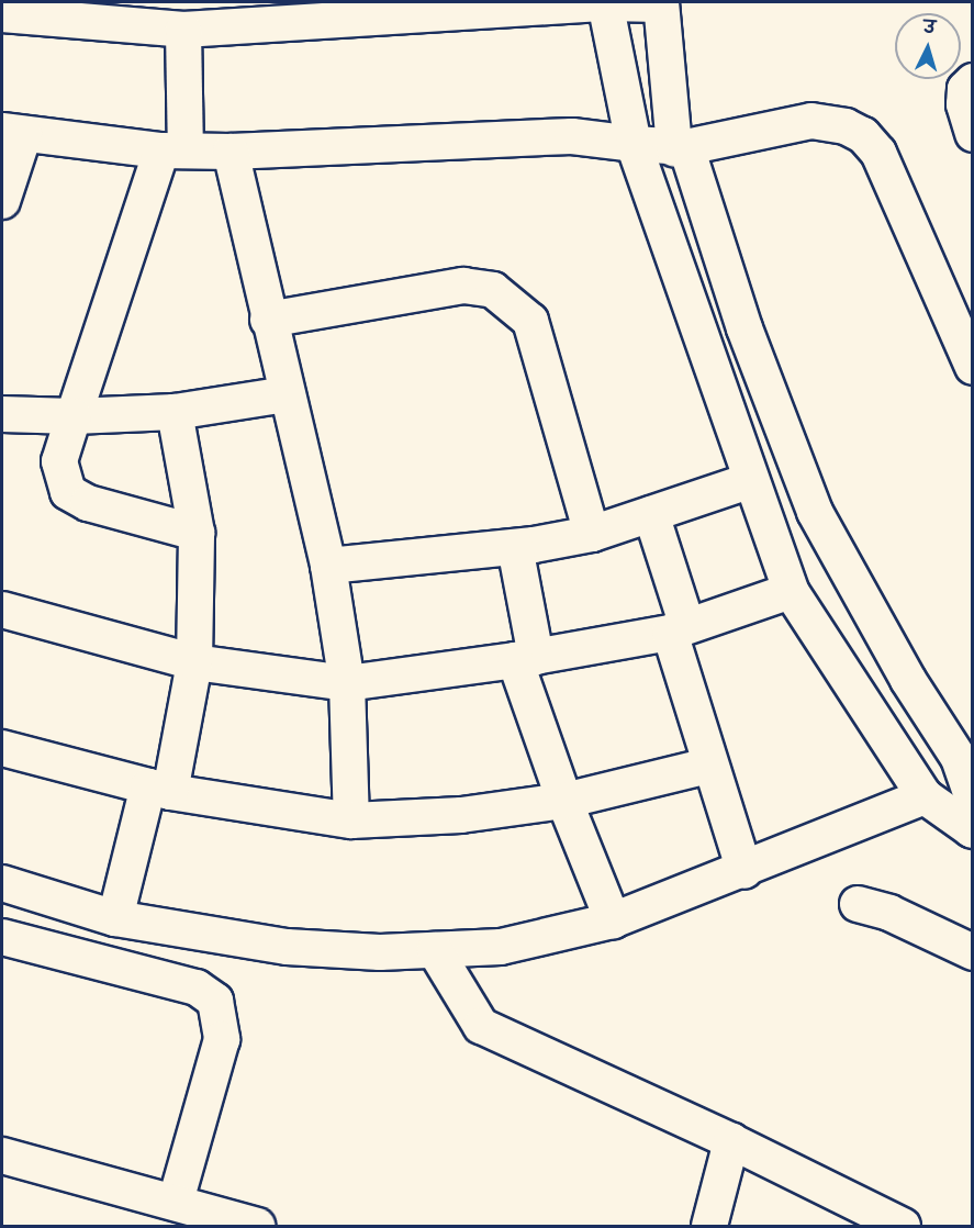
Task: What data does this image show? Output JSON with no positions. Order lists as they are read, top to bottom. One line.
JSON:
{"north":"top"}
